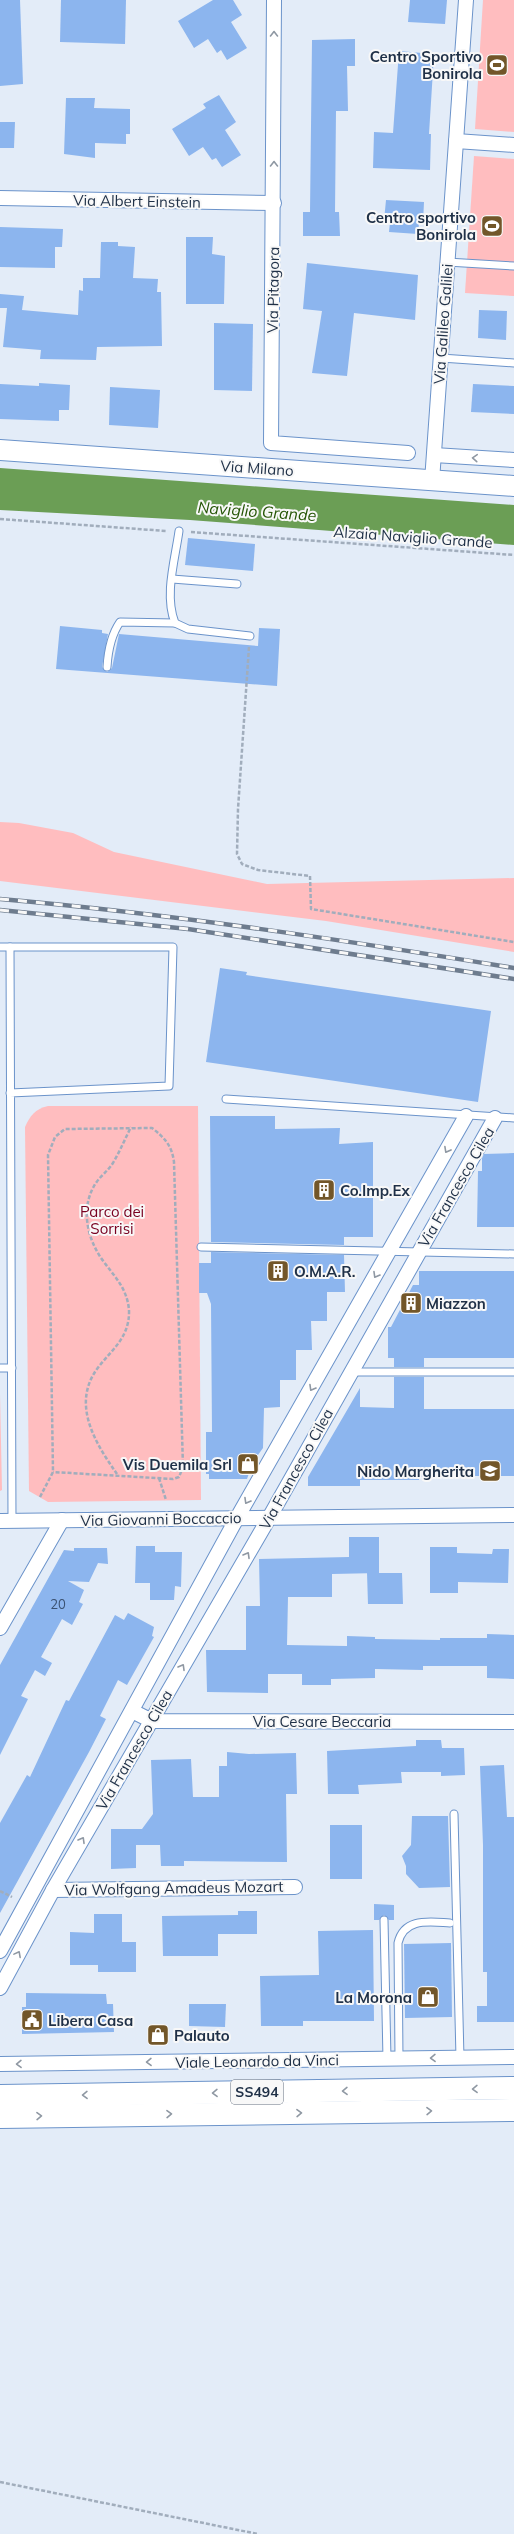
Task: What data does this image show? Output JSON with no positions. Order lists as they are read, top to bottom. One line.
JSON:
{"streets":{"main road":["Via Milano","SS494"],"street":["Via Albert Einstein","Via Pitagora","Via Galileo Galilei","Via Francesco Cilea","Via Giovanni Boccaccio","Via Cesare Beccaria","Via Wolfgang Amadeus Mozart","Viale Leonardo da Vinci"],"path":["Alzaia Naviglio Grande"]},"crossings":[["Via Albert Einstein","Via Pitagora"],["Via Galileo Galilei","Via Milano"],["Via Francesco Cilea","Via Giovanni Boccaccio"],["Via Francesco Cilea","Via Cesare Beccaria"],["Via Francesco Cilea","Via Wolfgang Amadeus Mozart"]],"one_way":["Viale Leonardo da Vinci"],"water":["Naviglio Grande"],"parks":["Parco dei Sorrisi"],"places":{"sports":["Centro Sportivo Bonirola","Centro sportivo Bonirola"],"building":["Co.Imp.Ex","O.M.A.R.","Miazzon"],"shop":["Vis Duemila Srl","La Morona","Palauto"],"school or university":["Nido Margherita"],"public building":["Libera Casa"]},"house_numbers":["20"]}
